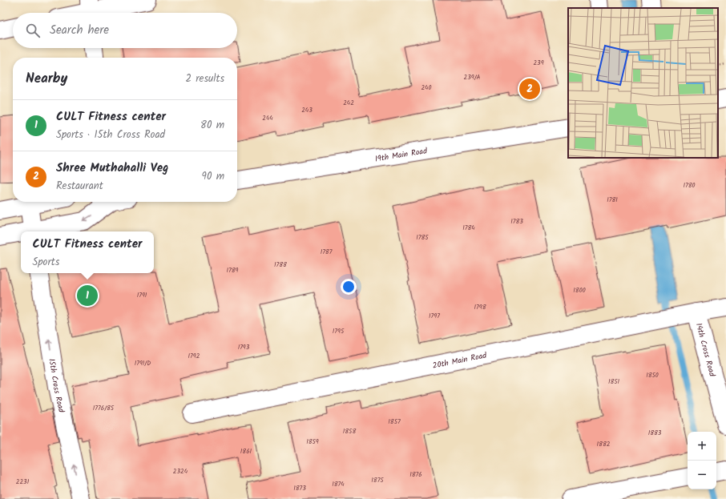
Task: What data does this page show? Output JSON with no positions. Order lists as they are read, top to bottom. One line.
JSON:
{"streets":{"street":["19th Main Road","14th Cross Road","20th Main Road","15th Cross Road"]},"crossings":[["14th Cross Road","20th Main Road"]],"one_way":["15th Cross Road"],"house_numbers":["239","239/A","240","242","243","244","1780","1781","1783","1784","1785","1787","1788","1789","1800","1791","1798","1797","1795","1793","1792","1791/D","1850","1851","1776/85","1857","1858","1883","1859","1882","1861","2324","1876","1875","2231","1874","1873"],"page":{"search":"Search here","heading":["Nearby","2 results"],"pins":["2","1"],"list":[{"mark":"1","name":"CULT Fitness center","note":"Sports · 15th Cross Road","value":"80 m"},{"mark":"2","name":"Shree Muthahalli Veg","note":"Restaurant","value":"90 m"}],"popup":["CULT Fitness center","Sports"],"map_buttons":["+","−"]}}
